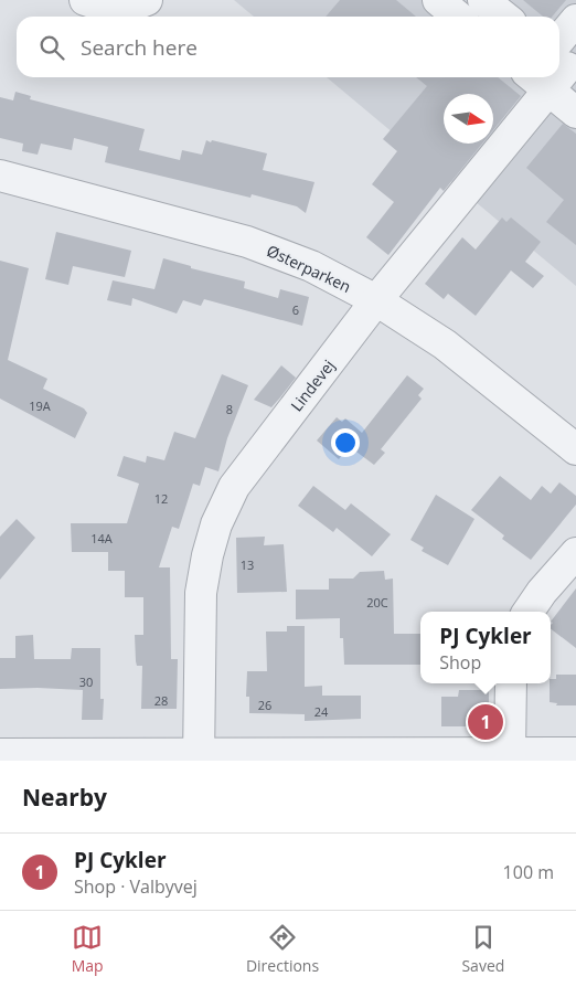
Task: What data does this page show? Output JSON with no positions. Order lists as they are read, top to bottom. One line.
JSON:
{"streets":{"street":["Østerparken","Lindevej"]},"crossings":[["Østerparken","Lindevej"]],"house_numbers":["6","19A","8","12","14A","13","20C","30","28","26","24"],"north":"right","page":{"search":"Search here","popup":["PJ Cykler","Shop"],"pins":"1","heading":"Nearby","list":[{"mark":"1","name":"PJ Cykler","note":"Shop · Valbyvej","value":"100 m"}],"nav":["Map","Directions","Saved"]}}
